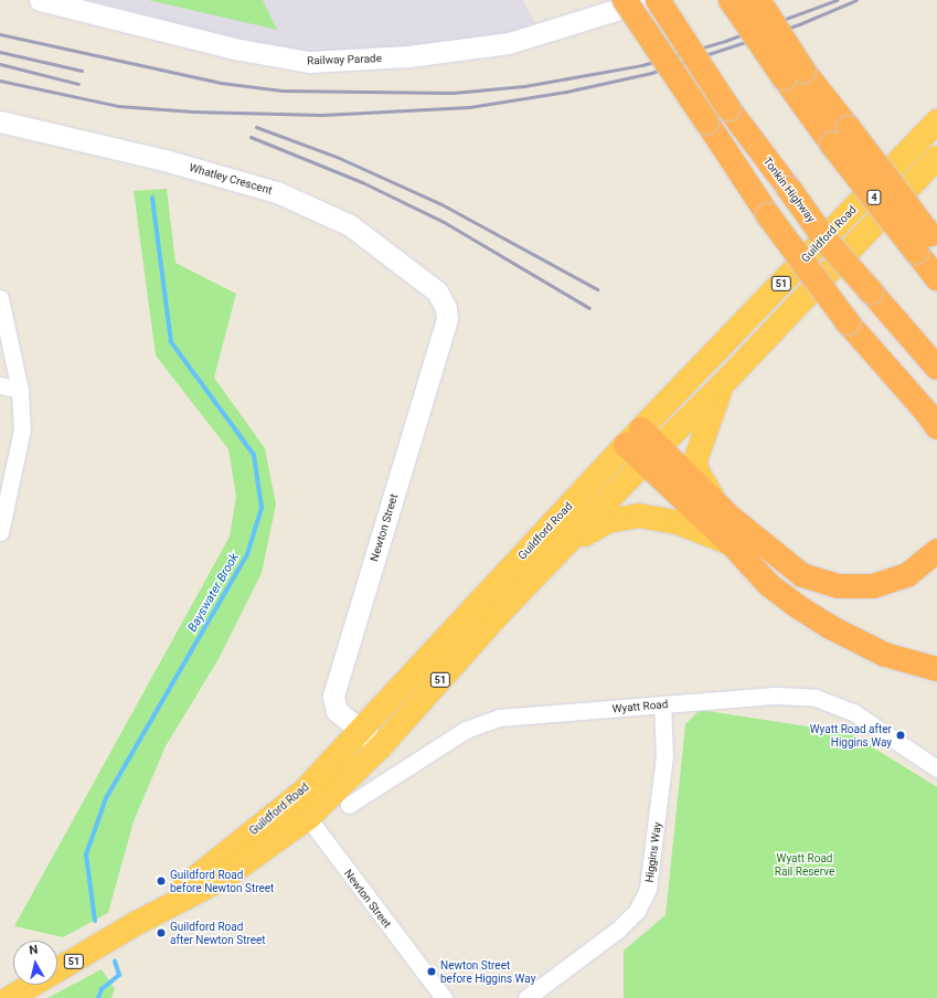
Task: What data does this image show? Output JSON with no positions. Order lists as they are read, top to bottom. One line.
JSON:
{"streets":{"highway":["Tonkin Highway","4","Guildford Road","51"],"street":["Railway Parade","Whatley Crescent","Newton Street","Wyatt Road","Higgins Way"]},"crossings":[["Whatley Crescent","Newton Street"],["Guildford Road","Newton Street"],["Wyatt Road","Higgins Way"]],"water":["Bayswater Brook"],"parks":["Wyatt Road Rail Reserve"],"places":["Wyatt Road after Higgins Way","Guildford Road before Newton Street","Guildford Road after Newton Street","Newton Street before Higgins Way"],"north":"top"}
